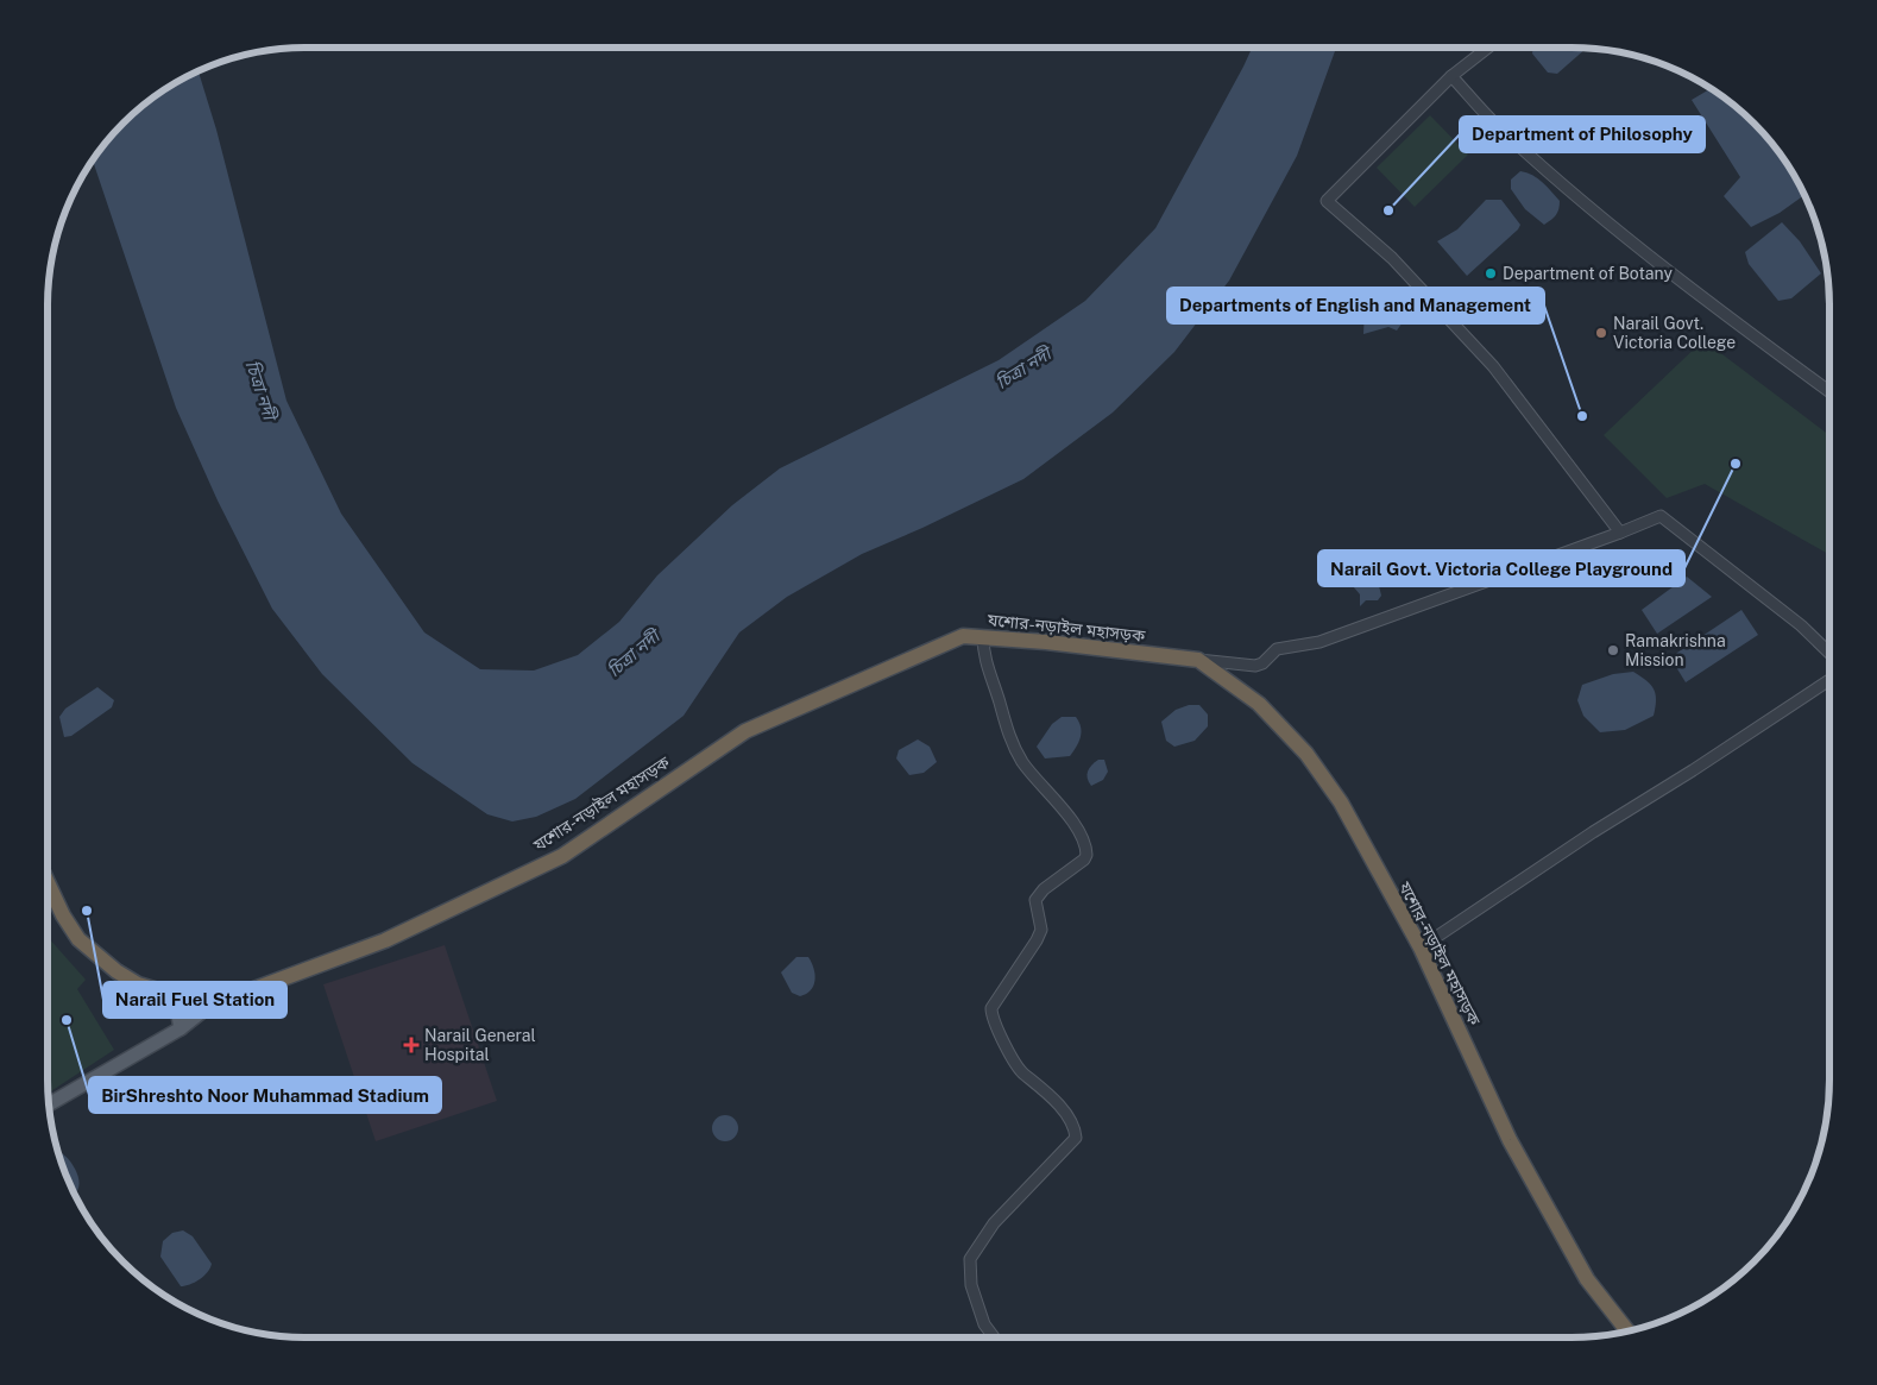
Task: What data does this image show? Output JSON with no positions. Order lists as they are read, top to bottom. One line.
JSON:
{"streets":{"highway":["যশোর-নড়াইল মহাসড়ক"]},"water":["চিত্রা নদী"],"places":{"other":["Department of Philosophy","Department of Botany","Narail Govt. Victoria College","Departments of English and Management","Narail Govt. Victoria College Playground","Ramakrishna Mission","Narail Fuel Station","BirShreshto Noor Muhammad Stadium"],"health":["Narail General Hospital"]}}
